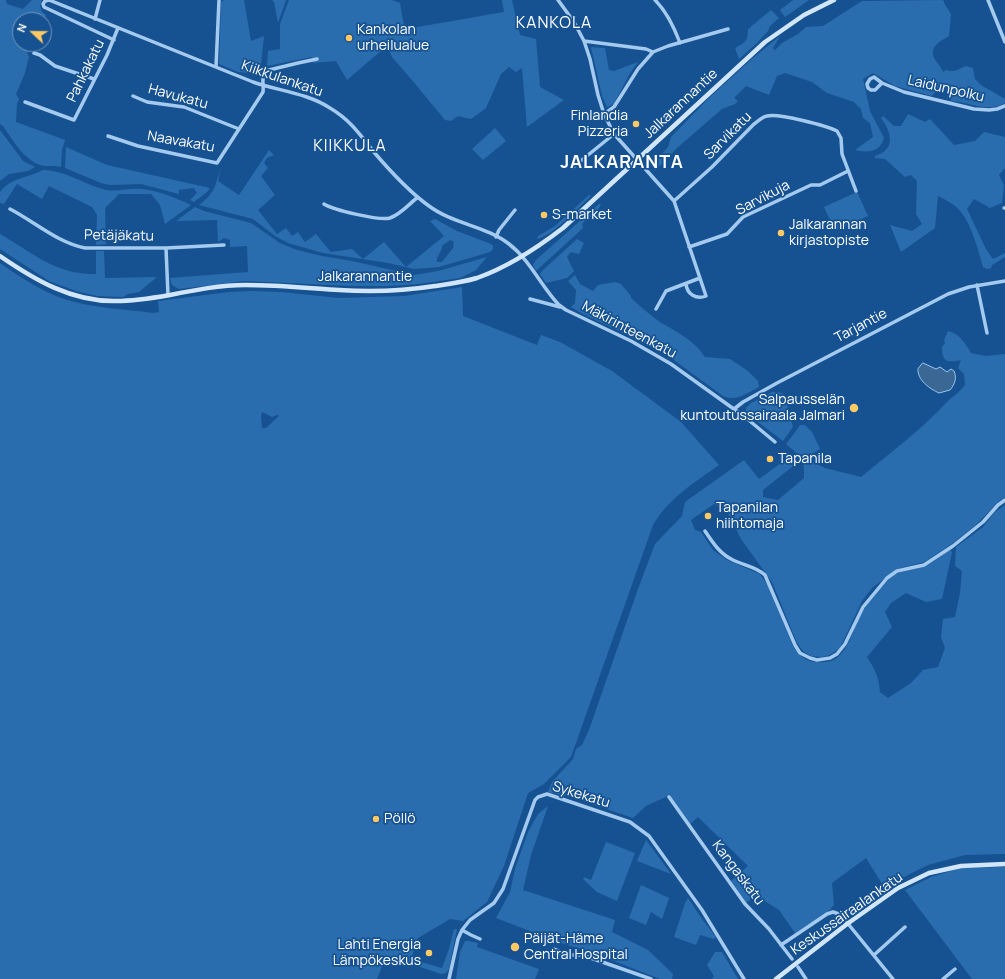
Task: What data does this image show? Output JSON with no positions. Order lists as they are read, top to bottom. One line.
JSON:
{"streets":{"main road":["Jalkarannantie","Keskussairaalankatu"],"street":["Pahkakatu","Kiikkulankatu","Laidunpolku","Havukatu","Sarvikatu","Naavakatu","Sarvikuja","Petäjäkatu","Tarjantie","Mäkirinteenkatu","Sykekatu","Kangaskatu"]},"crossings":[["Pahkakatu","Kiikkulankatu"],["Kiikkulankatu","Jalkarannantie"],["Kiikkulankatu","Naavakatu"],["Kiikkulankatu","Mäkirinteenkatu"],["Havukatu","Naavakatu"],["Jalkarannantie","Petäjäkatu"],["Jalkarannantie","Mäkirinteenkatu"],["Sarvikatu","Sarvikuja"],["Tarjantie","Mäkirinteenkatu"]],"districts":["KANKOLA","KIIKKULA","JALKARANTA"],"places":["Kankolan urheilualue","Finlandia Pizzeria","S-market","Jalkarannan kirjastopiste","Salpausselän kuntoutussairaala Jalmari","Tapanila","Tapanilan hiihtomaja","Pöllö","Päijät-Häme Central Hospital","Lahti Energia Lämpökeskus"],"north":"left"}
